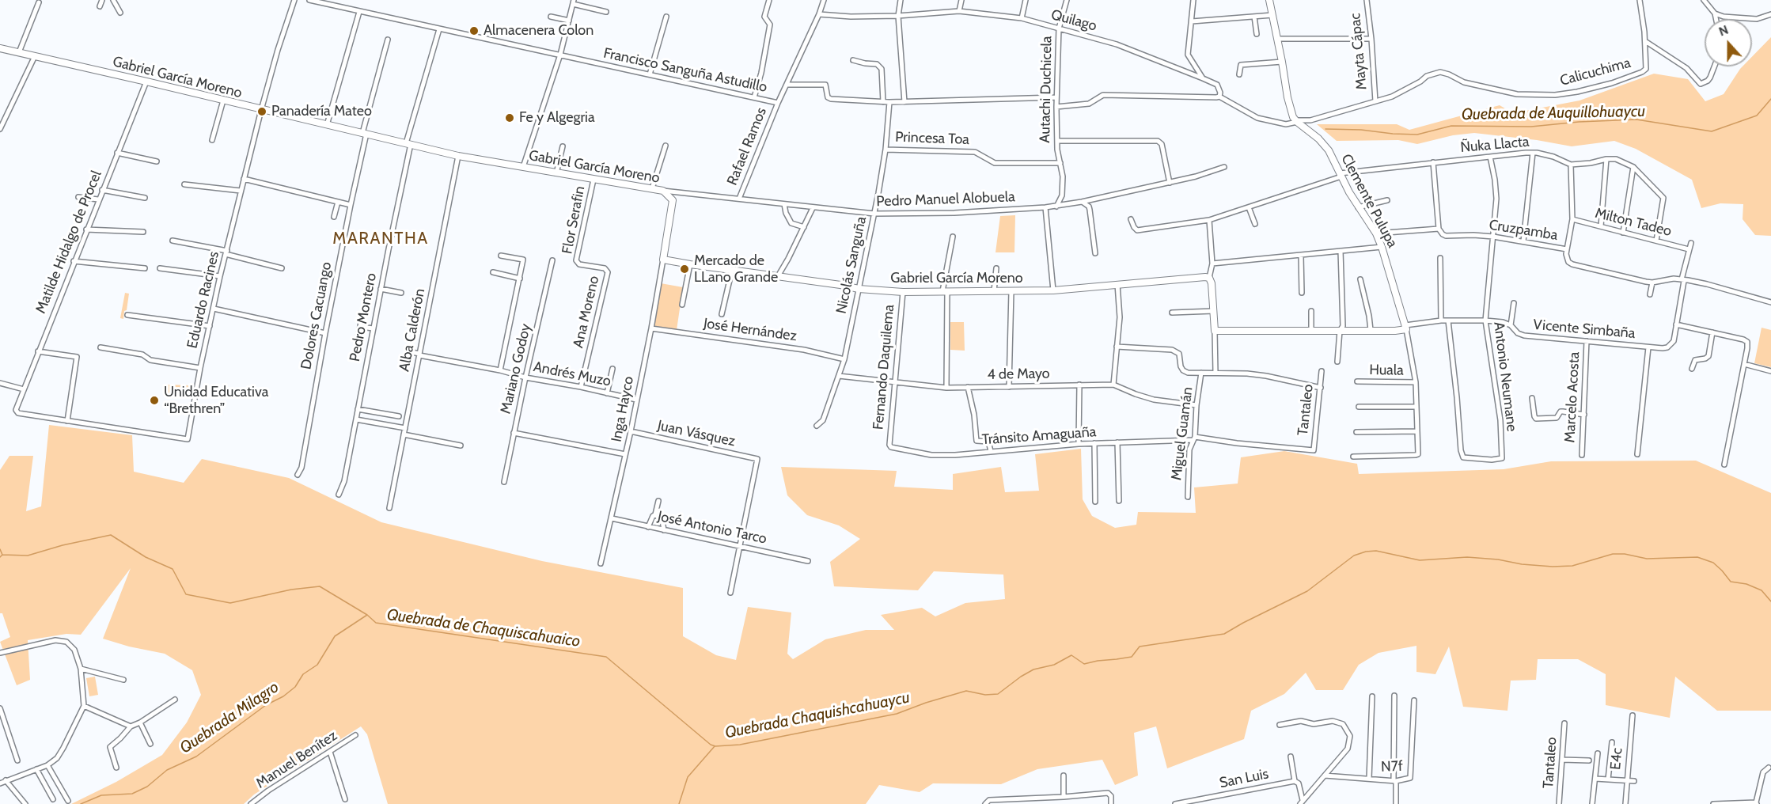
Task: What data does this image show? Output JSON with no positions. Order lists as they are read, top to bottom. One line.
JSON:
{"streets":{"street":["Quilago","Mayta Cápac","Francisco Sanguña Astudillo","Calicuchima","Gabriel García Moreno","Autachi Duchicela","Princesa Toa","Ñuka Llacta","Rafael Ramos","Pedro Manuel Alobuela","Clemente Pulupa","Flor Serafin","Milton Tadeo","Cruzpamba","Matilde Hidalgo de Procel","Nicolás Sanguña","Eduardo Racines","Ana Moreno","Dolores Cacuango","Pedro Montero","Vicente Simbaña","Alba Calderón","José Hernández","Fernando Daquilema","Mariano Godoy","Huala","Andrés Muzo","4 de Mayo","Antonio Neumane","Marcelo Acosta","Inga Hayco","Tantaleo","Juan Vásquez","Miguel Guamán","Tránsito Amaguaña","José Antonio Tarco","E4c","Manuel Benítez","N7f","San Luis"]},"crossings":[["Quilago","Autachi Duchicela"],["Quilago","Rafael Ramos"],["Mayta Cápac","Calicuchima"],["Francisco Sanguña Astudillo","Autachi Duchicela"],["Francisco Sanguña Astudillo","Rafael Ramos"],["Francisco Sanguña Astudillo","Nicolás Sanguña"],["Francisco Sanguña Astudillo","Pedro Montero"],["Calicuchima","Clemente Pulupa"],["Gabriel García Moreno","Pedro Manuel Alobuela"],["Gabriel García Moreno","Flor Serafin"],["Gabriel García Moreno","Matilde Hidalgo de Procel"],["Gabriel García Moreno","Nicolás Sanguña"],["Gabriel García Moreno","Eduardo Racines"],["Gabriel García Moreno","Dolores Cacuango"],["Gabriel García Moreno","Pedro Montero"],["Gabriel García Moreno","Alba Calderón"],["Gabriel García Moreno","Fernando Daquilema"],["Gabriel García Moreno","Inga Hayco"],["Autachi Duchicela","Princesa Toa"],["Autachi Duchicela","Pedro Manuel Alobuela"],["Princesa Toa","Nicolás Sanguña"],["Ñuka Llacta","Clemente Pulupa"],["Ñuka Llacta","Milton Tadeo"],["Ñuka Llacta","Antonio Neumane"],["Rafael Ramos","Pedro Manuel Alobuela"],["Pedro Manuel Alobuela","Nicolás Sanguña"],["Clemente Pulupa","Cruzpamba"],["Clemente Pulupa","Vicente Simbaña"],["Clemente Pulupa","Huala"],["Flor Serafin","Ana Moreno"],["Milton Tadeo","Vicente Simbaña"],["Cruzpamba","Vicente Simbaña"],["Cruzpamba","Antonio Neumane"],["Matilde Hidalgo de Procel","Eduardo Racines"],["Nicolás Sanguña","José Hernández"],["Nicolás Sanguña","4 de Mayo"],["Ana Moreno","Andrés Muzo"],["Vicente Simbaña","Antonio Neumane"],["Vicente Simbaña","Marcelo Acosta"],["Alba Calderón","Andrés Muzo"],["José Hernández","Inga Hayco"],["Fernando Daquilema","4 de Mayo"],["Fernando Daquilema","Tránsito Amaguaña"],["Mariano Godoy","Andrés Muzo"],["Andrés Muzo","Inga Hayco"],["4 de Mayo","Miguel Guamán"],["Inga Hayco","Juan Vásquez"],["Inga Hayco","José Antonio Tarco"],["Tantaleo","Tránsito Amaguaña"],["Juan Vásquez","José Antonio Tarco"],["Miguel Guamán","Tránsito Amaguaña"]],"districts":["MARANTHA"],"water":["Quebrada de Auquillohuaycu","Quebrada de Chaquiscahuaico","Quebrada Chaquishcahuaycu","Quebrada Milagro"],"places":["Almacenera Colon","Panadería Mateo","Fe y Algegria","Mercado de LLano Grande","Unidad Educativa “Brethren”"],"north":"top"}
